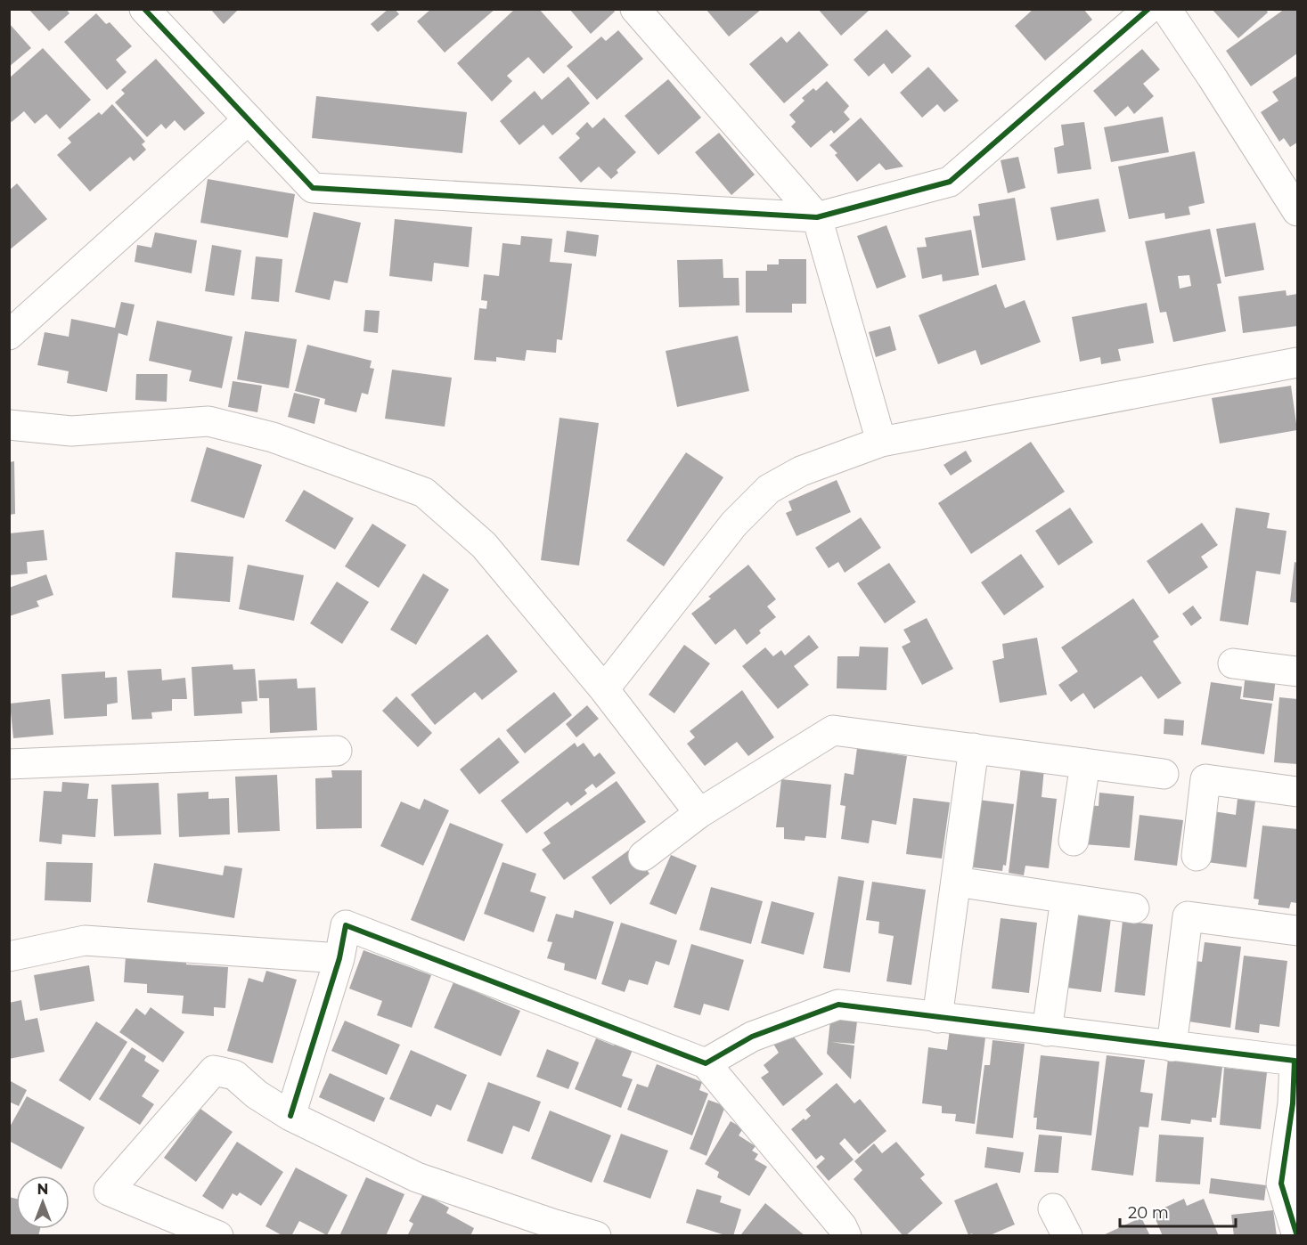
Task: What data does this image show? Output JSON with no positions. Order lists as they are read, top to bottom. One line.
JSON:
{"scale_bar":"20 m","north":"top"}
